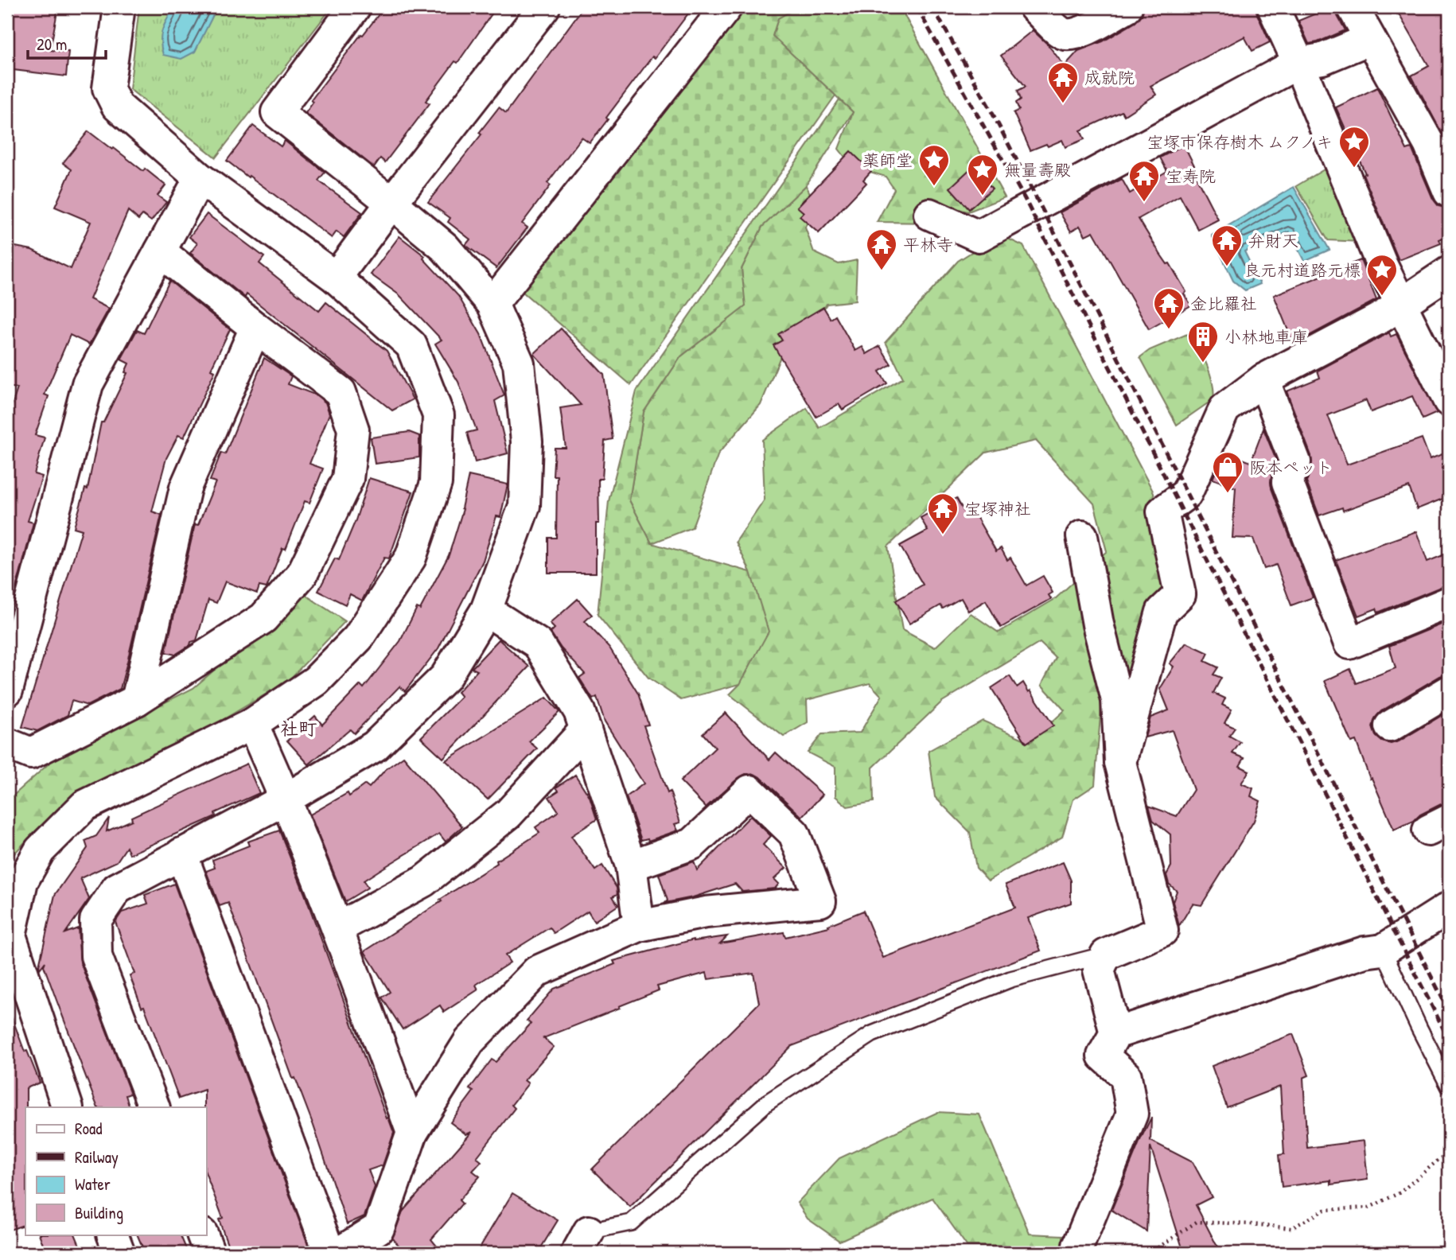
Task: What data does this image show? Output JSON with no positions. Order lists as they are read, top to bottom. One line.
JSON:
{"districts":["社町"],"places":{"temple":["成就院","宝寿院","弁財天","平林寺","金比羅社","宝塚神社"],"place":["宝塚市保存樹木 ムクノキ","薬師堂","無量壽殿","良元村道路元標"],"building":["小林地車庫"],"shop":["阪本ペット"]},"legend":["Road","Railway","Water","Building"],"scale_bar":"20 m"}
